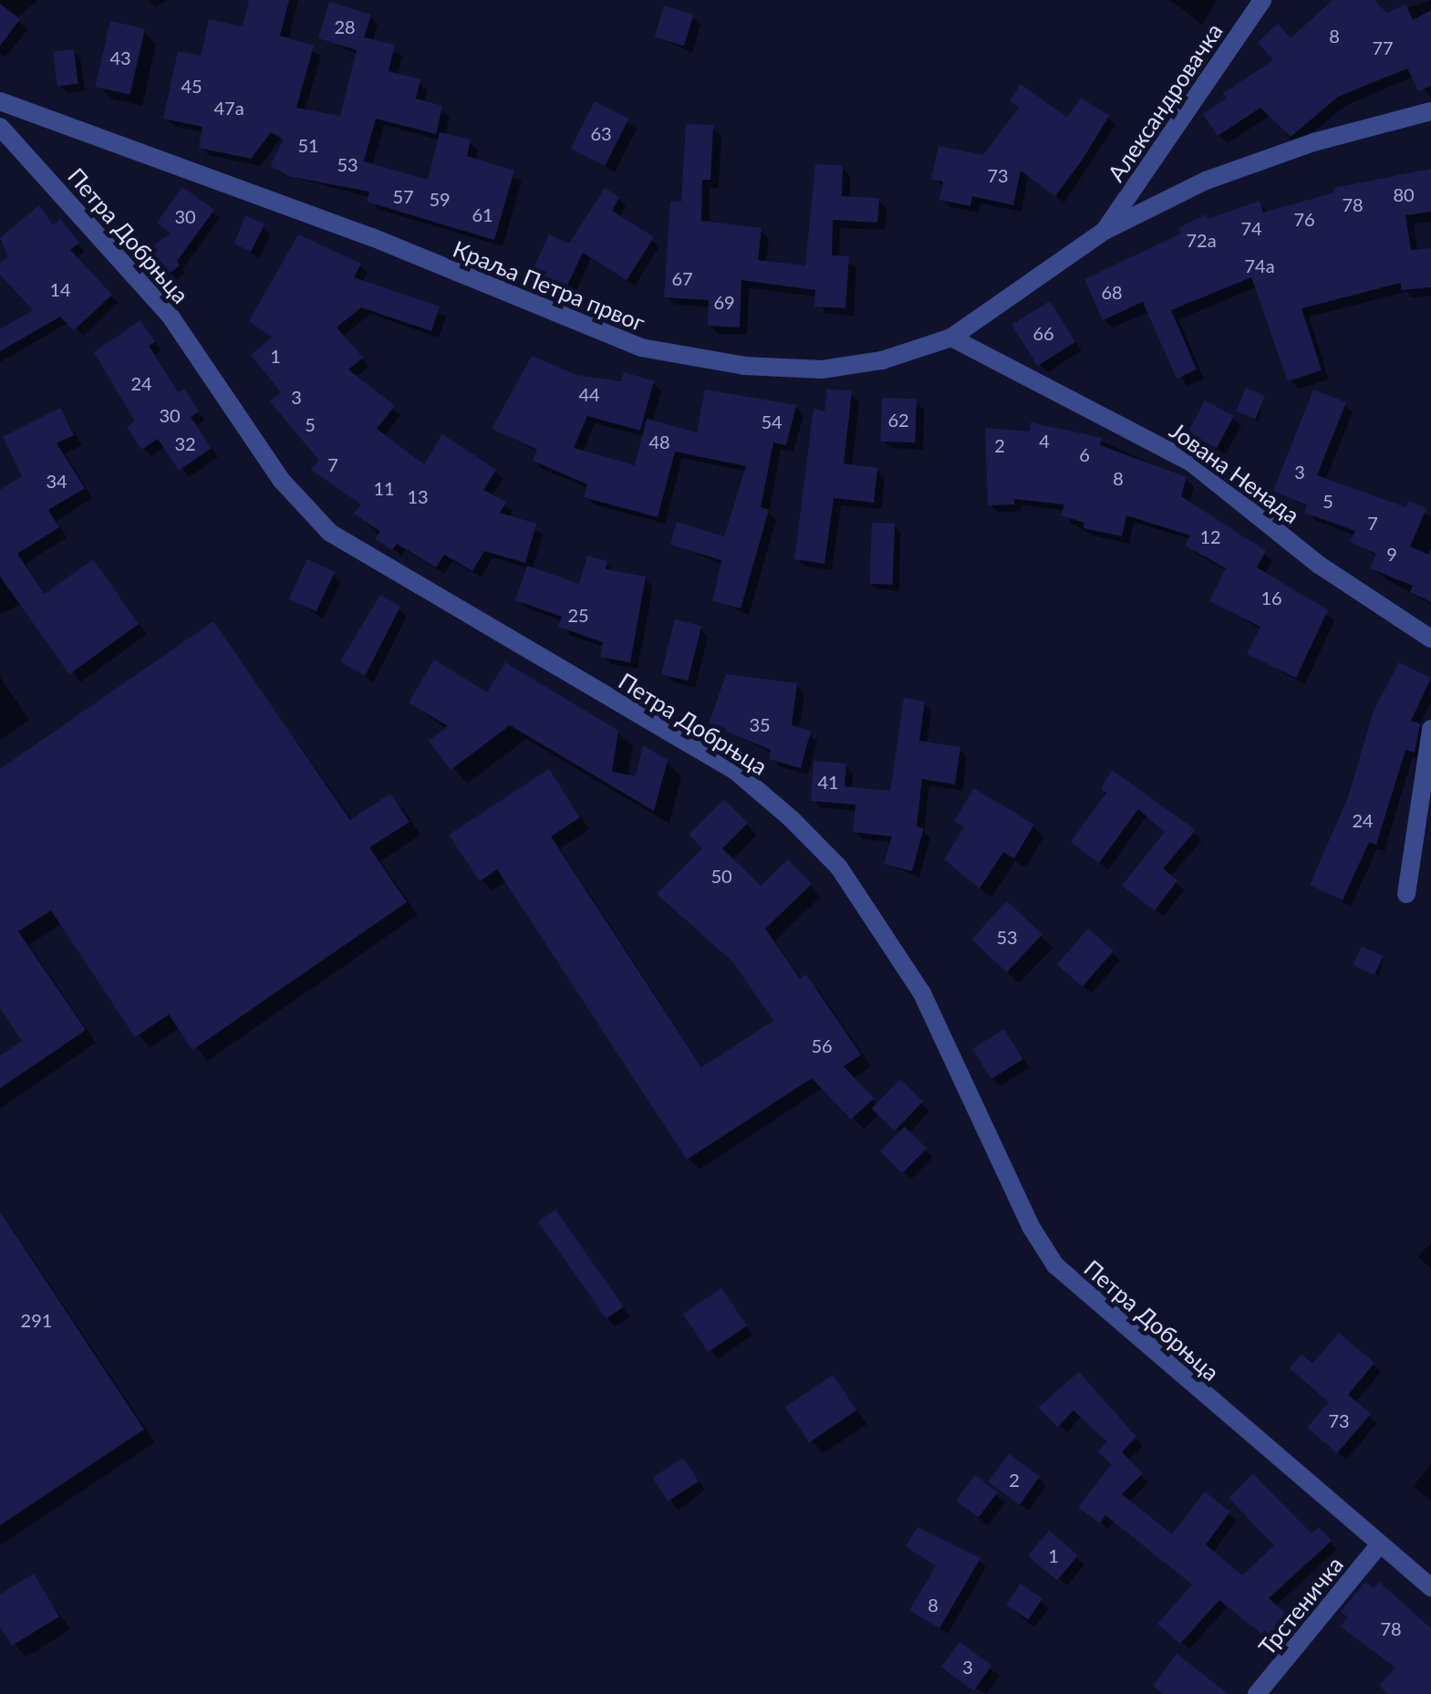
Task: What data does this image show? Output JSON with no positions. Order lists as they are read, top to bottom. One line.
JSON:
{"streets":{"street":["Александровачка","Петра Добрњца","Краља Петра првог","Јована Ненада","Трстеничка"]},"crossings":[["Александровачка","Краља Петра првог"],["Петра Добрњца","Трстеничка"],["Краља Петра првог","Јована Ненада"]],"house_numbers":["28","8","77","43","45","47a","63","51","53","73","80","57","59","78","61","30","76","74","72a","74a","67","14","68","69","66","1","24","44","3","30","62","54","5","4","48","32","2","6","7","3","8","34","11","13","5","7","12","9","16","25","35","41","24","50","53","56","291","73","2","1","8","78","3"]}
